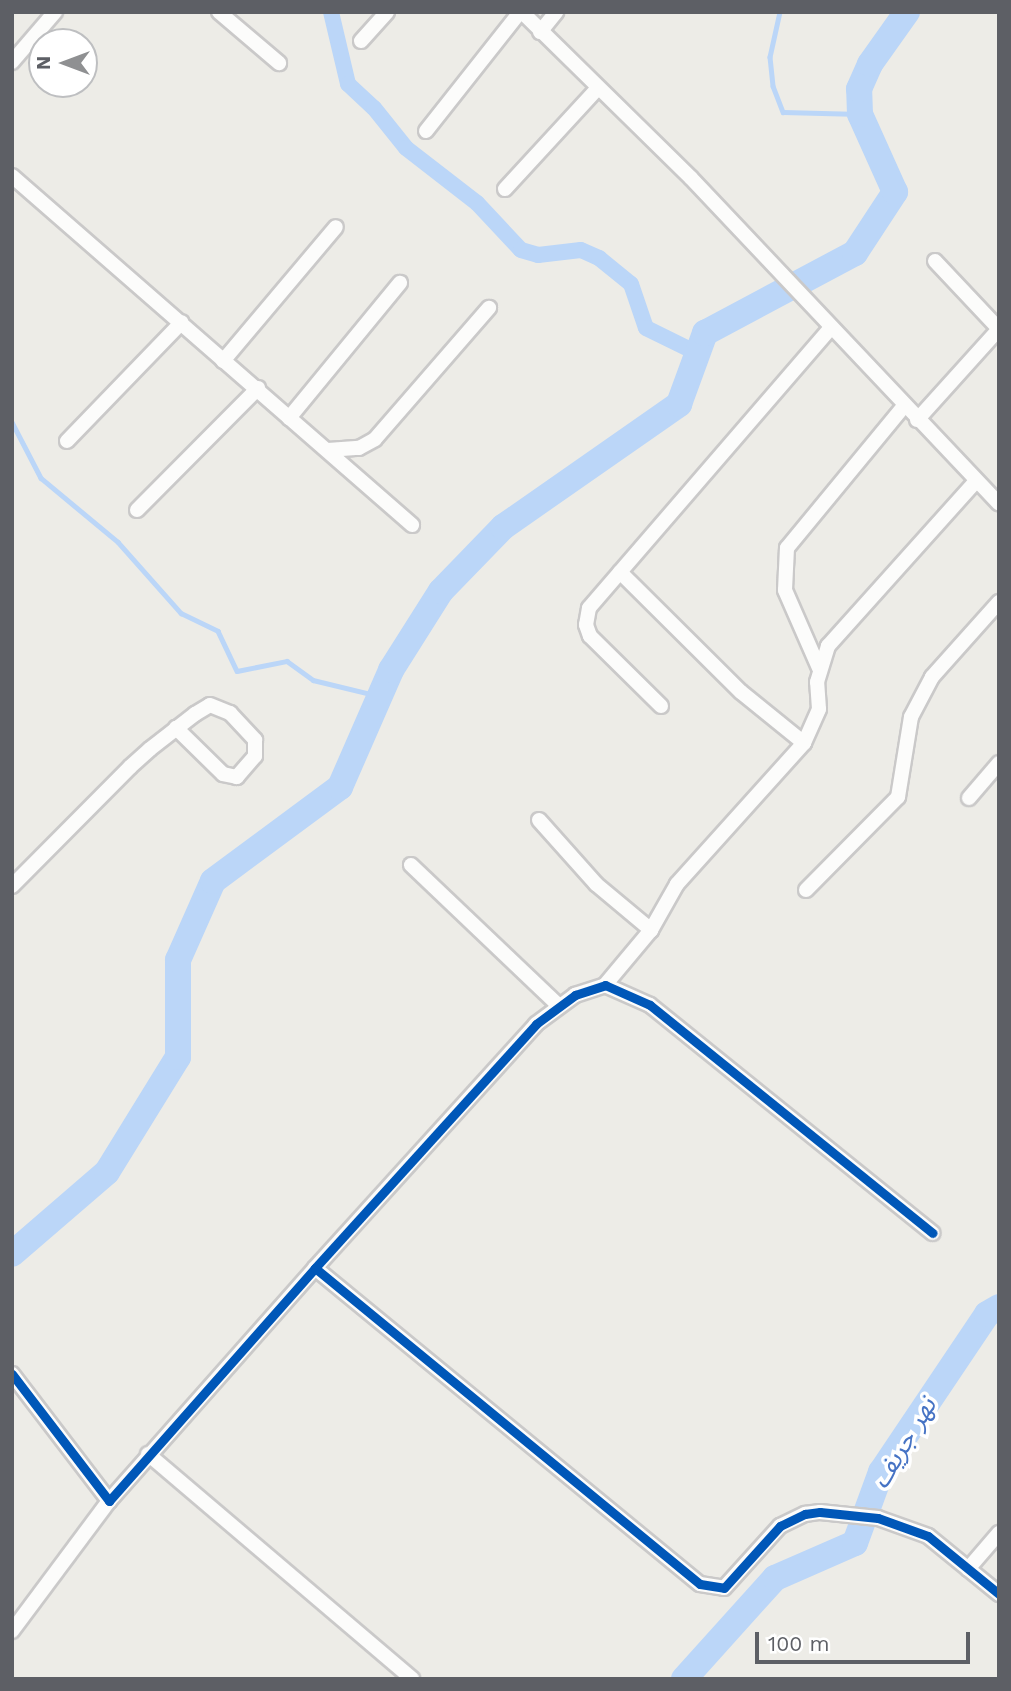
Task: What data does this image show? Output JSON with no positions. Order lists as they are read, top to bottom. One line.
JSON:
{"water":["نهر جريف"],"scale_bar":"100 m","north":"left"}
